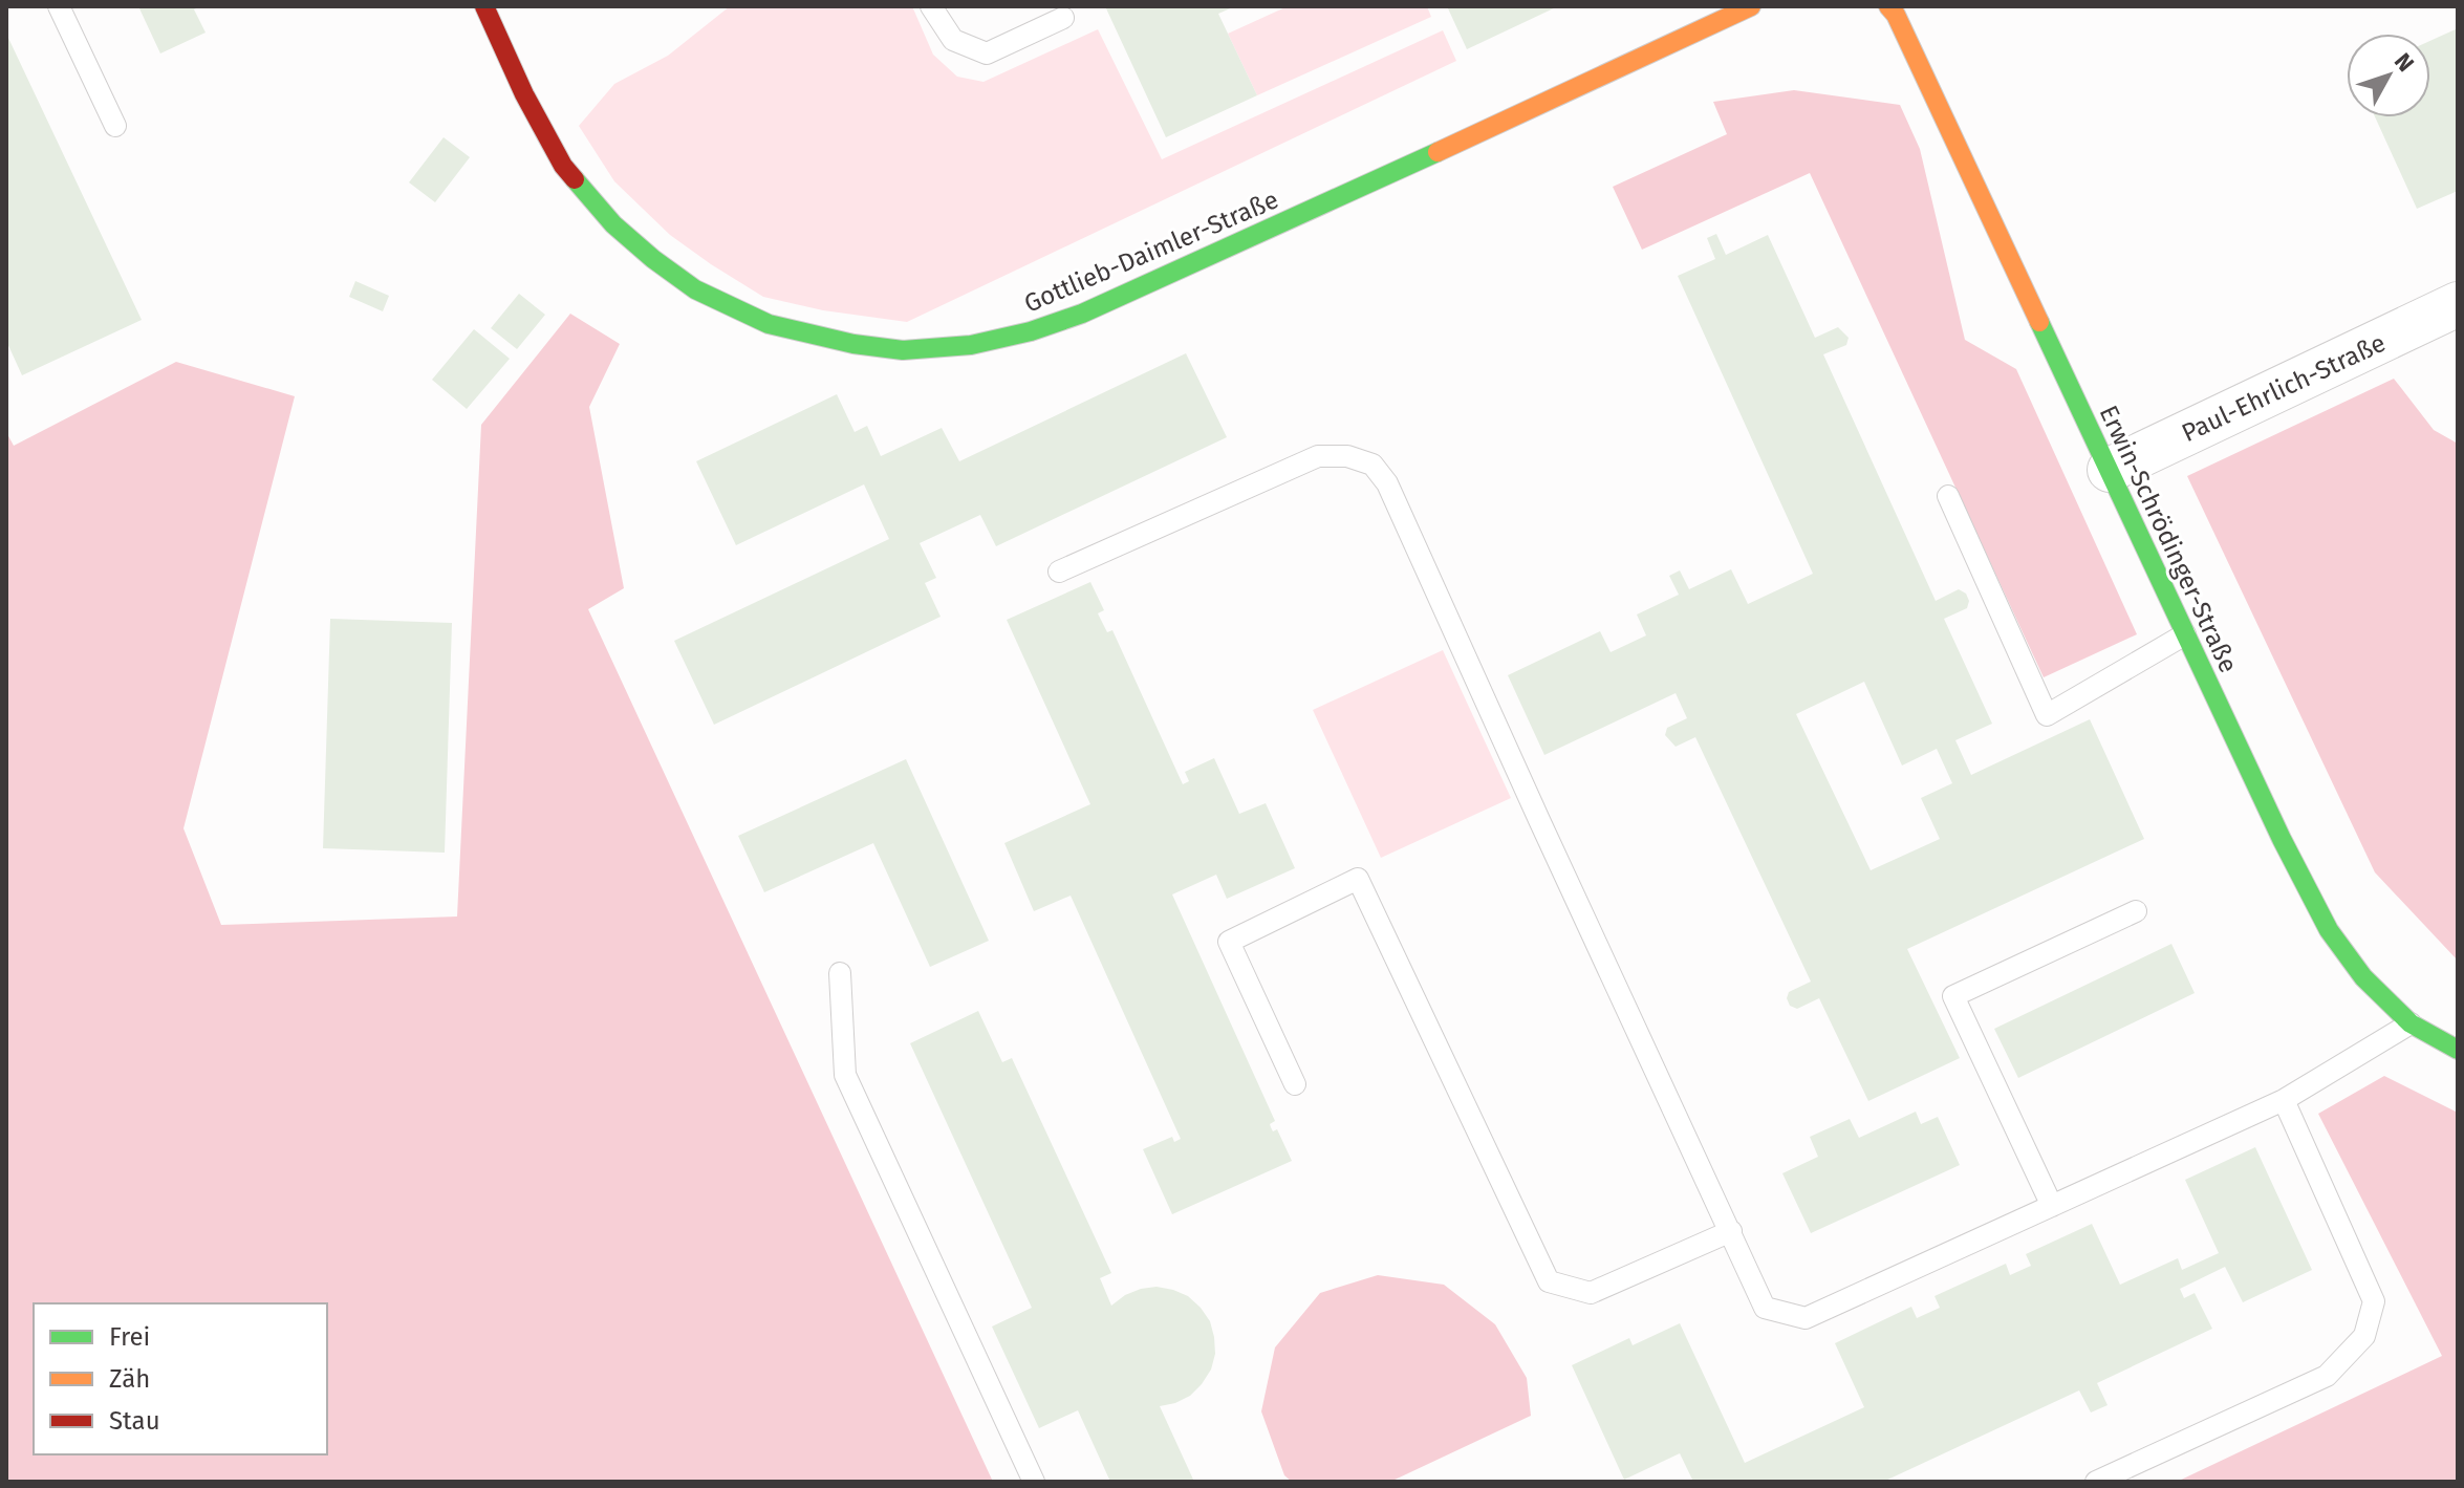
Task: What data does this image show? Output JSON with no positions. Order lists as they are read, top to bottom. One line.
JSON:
{"streets":{"street":["Gottlieb-Daimler-Straße","Paul-Ehrlich-Straße","Erwin-Schrödinger-Straße"]},"crossings":[["Paul-Ehrlich-Straße","Erwin-Schrödinger-Straße"]],"legend":["Frei","Zäh","Stau"],"north":"top right"}
